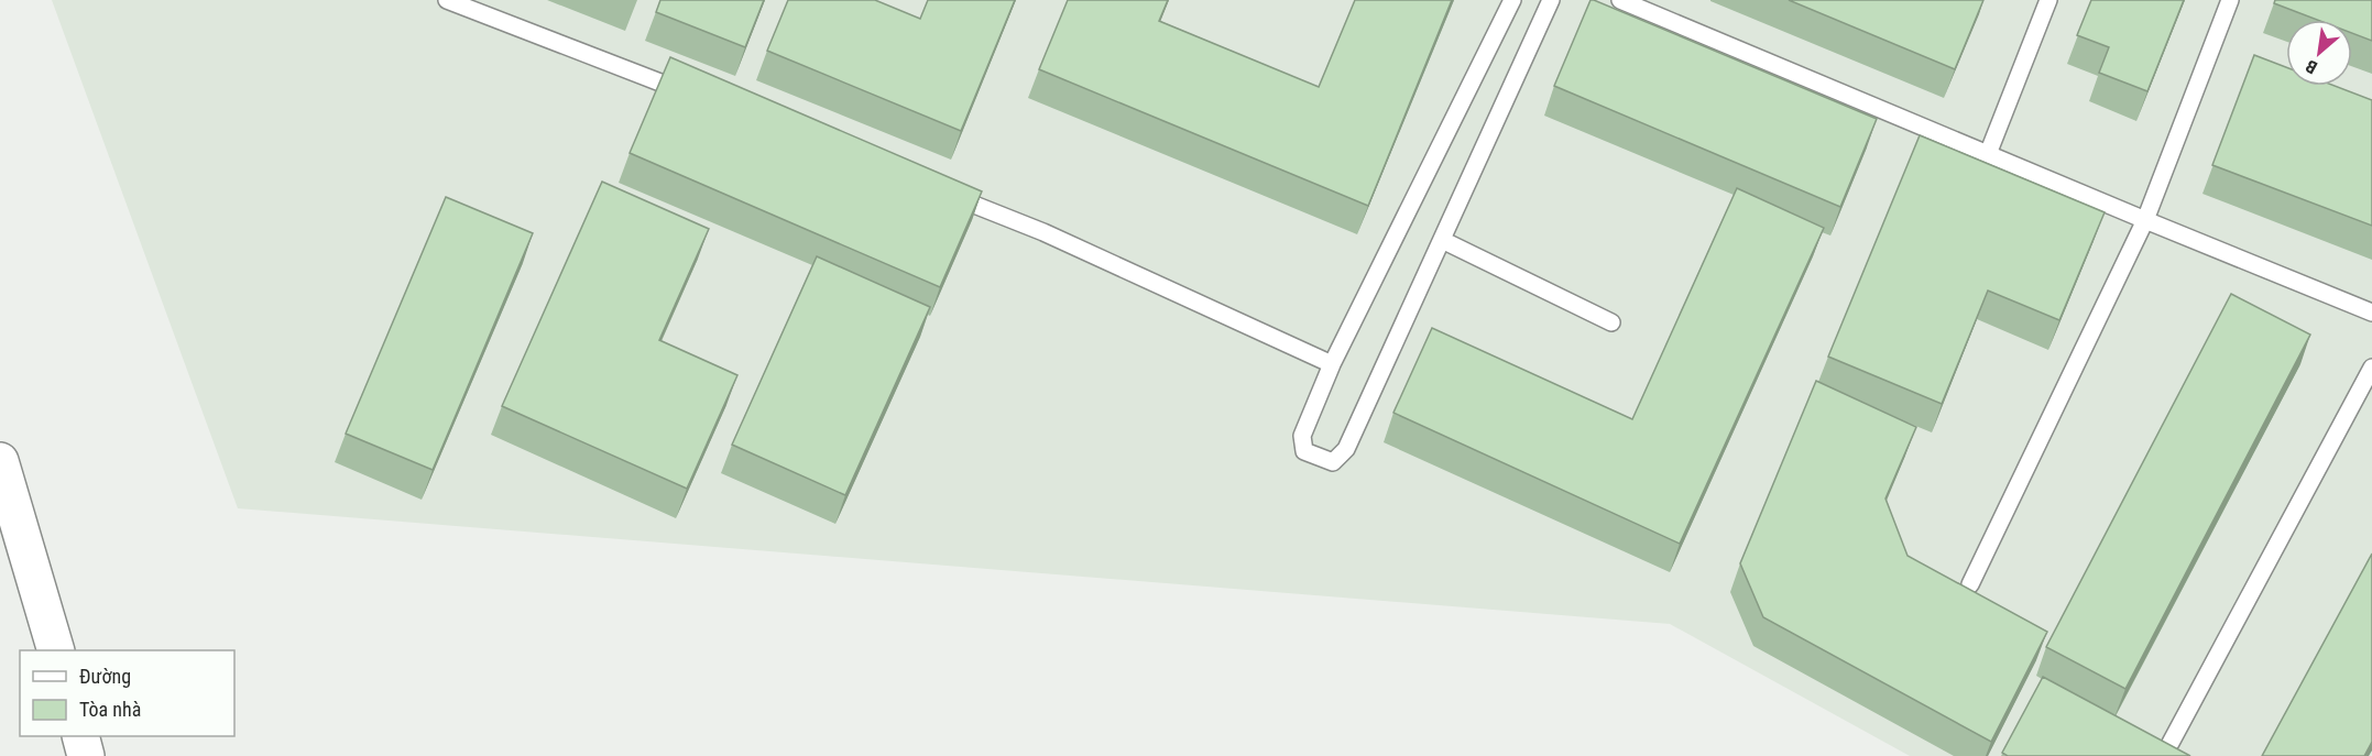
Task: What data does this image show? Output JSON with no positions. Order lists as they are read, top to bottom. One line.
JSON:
{"legend":["Đường","Tòa nhà"],"north":"bottom left"}
